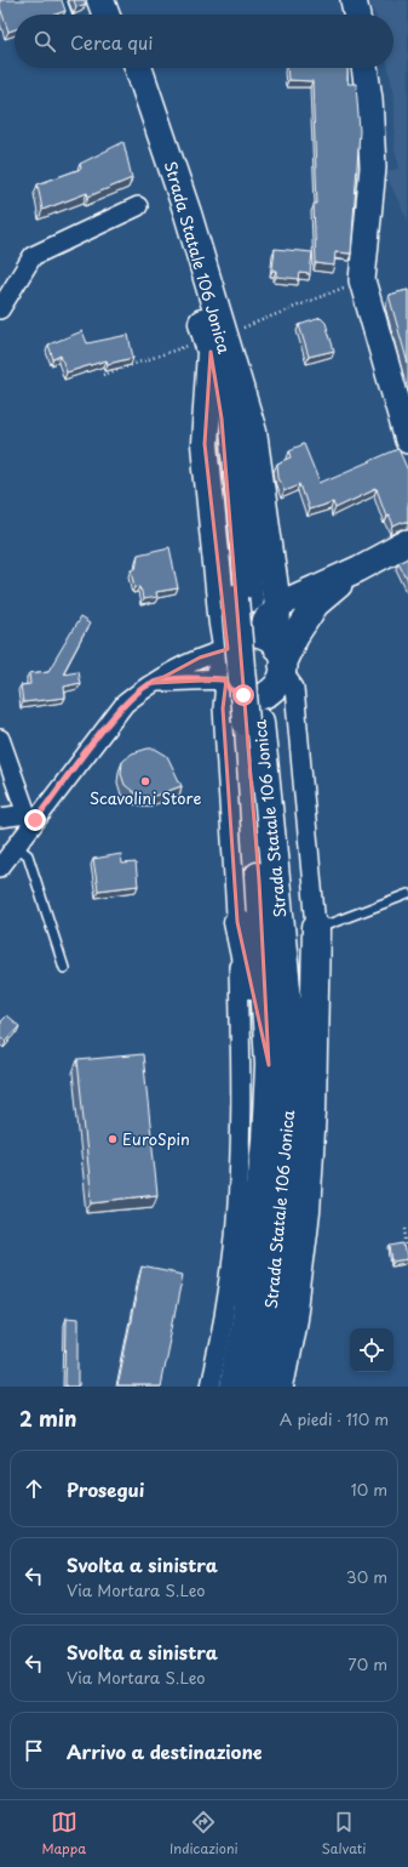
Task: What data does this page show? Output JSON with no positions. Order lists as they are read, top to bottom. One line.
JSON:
{"streets":{"main road":["Strada Statale 106 Jonica"]},"places":["Scavolini Store","EuroSpin"],"page":{"search":"Cerca qui","heading":["2 min","A piedi · 110 m"],"list":[["Prosegui","10 m"],["Svolta a sinistra","Via Mortara S.Leo","30 m"],["Svolta a sinistra","Via Mortara S.Leo","70 m"],"Arrivo a destinazione"],"nav":["Mappa","Indicazioni","Salvati"]}}
